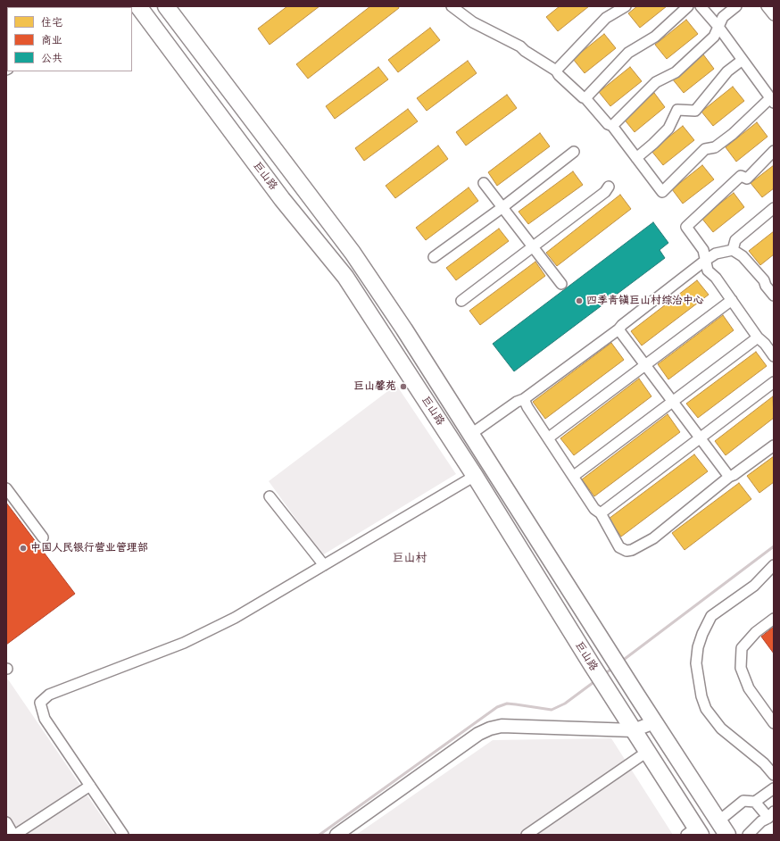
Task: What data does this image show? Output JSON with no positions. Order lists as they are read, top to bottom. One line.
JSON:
{"streets":{"main road":["巨山路"]},"districts":["巨山村"],"places":["四季青镇巨山村综治中心","巨山馨苑","中国人民银行营业管理部"],"legend":["住宅","商业","公共"]}
